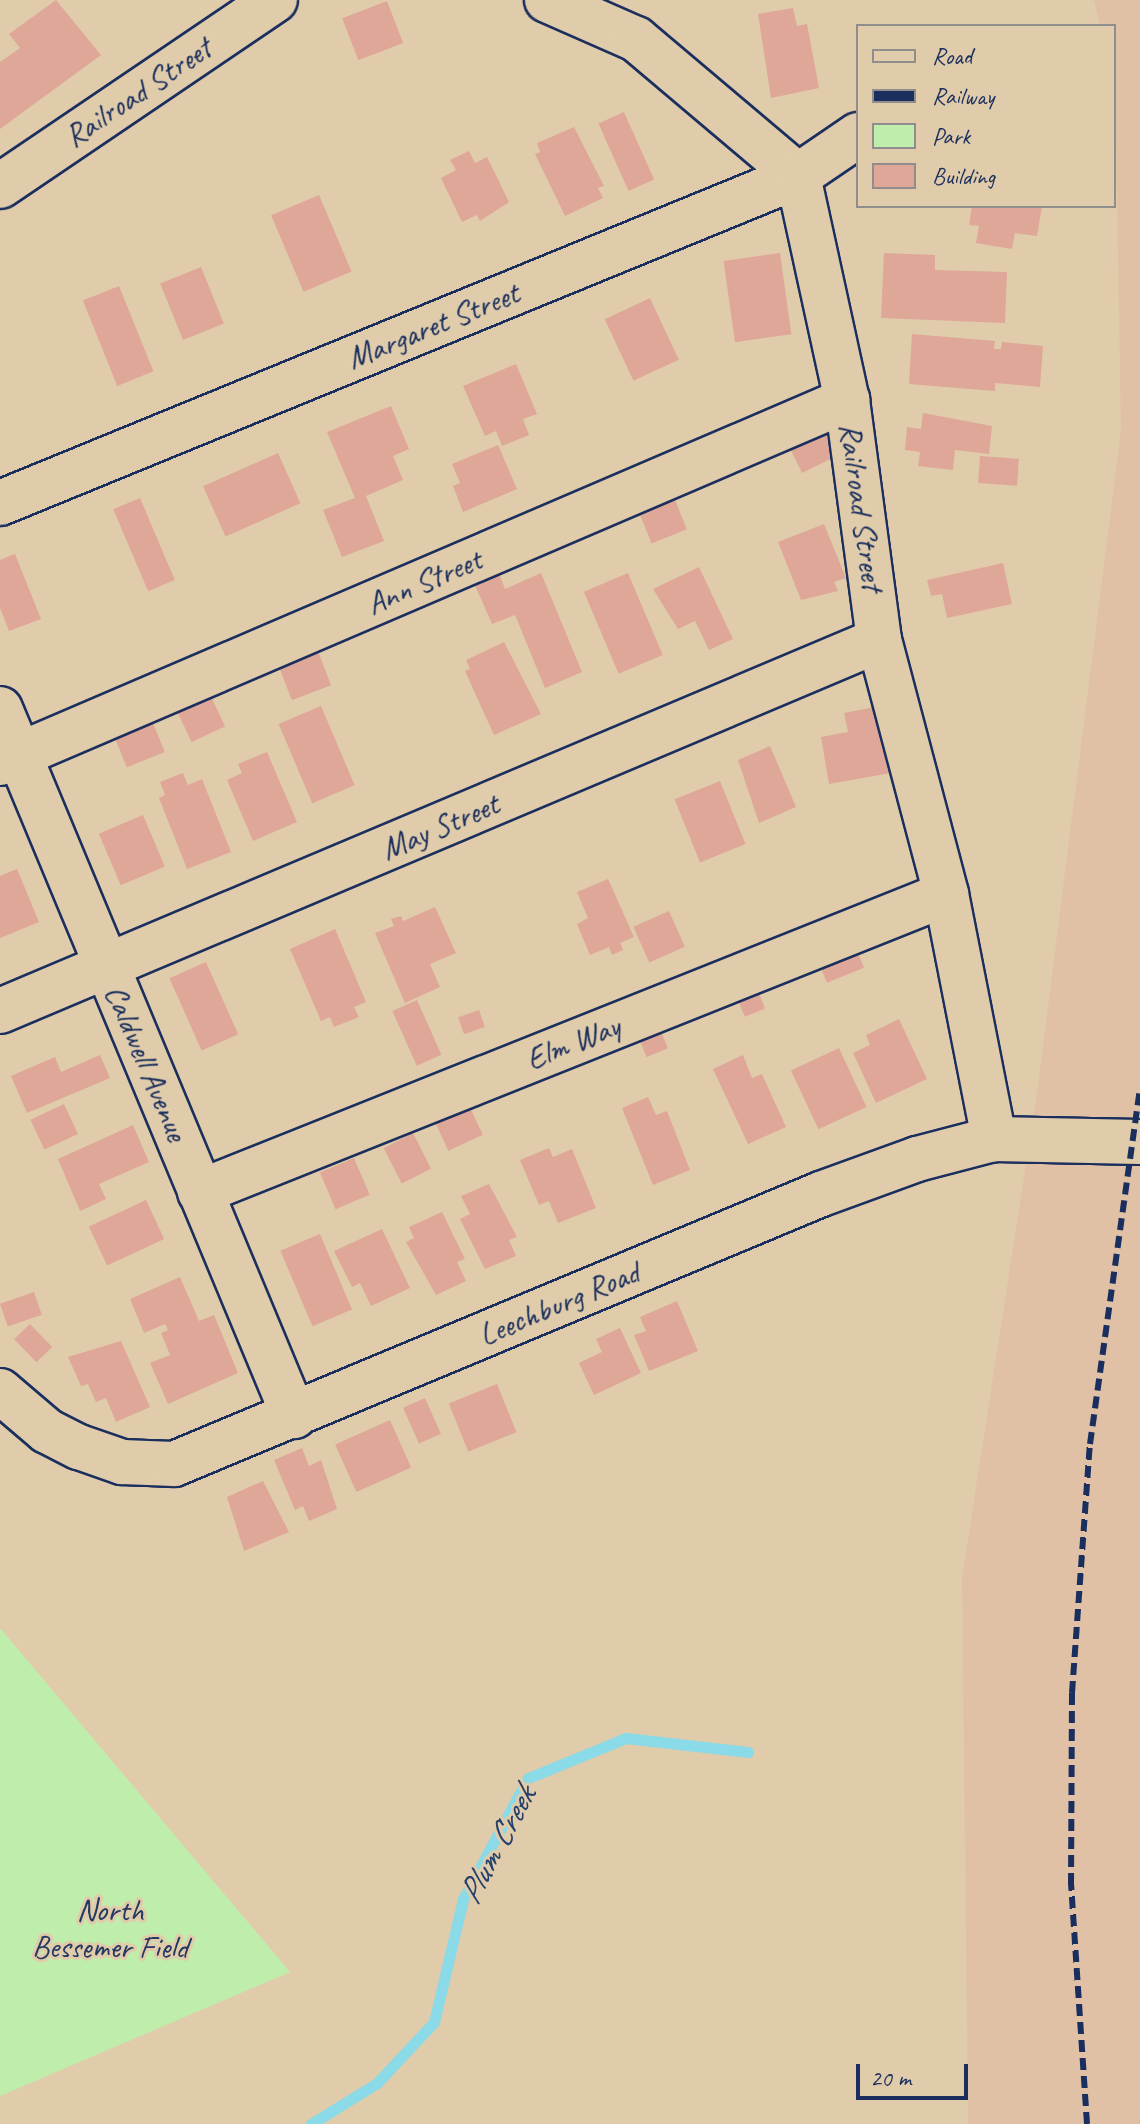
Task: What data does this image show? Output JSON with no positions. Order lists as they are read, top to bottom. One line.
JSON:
{"streets":{"street":["Railroad Street","Margaret Street","Ann Street","May Street","Elm Way","Caldwell Avenue","Leechburg Road"]},"crossings":[["Railroad Street","Margaret Street"],["Railroad Street","Ann Street"],["Railroad Street","May Street"],["Railroad Street","Elm Way"],["Railroad Street","Leechburg Road"],["Ann Street","Caldwell Avenue"],["May Street","Caldwell Avenue"],["Elm Way","Caldwell Avenue"],["Caldwell Avenue","Leechburg Road"]],"water":["Plum Creek"],"parks":["North Bessemer Field"],"legend":["Road","Railway","Park","Building"],"scale_bar":"20 m"}
